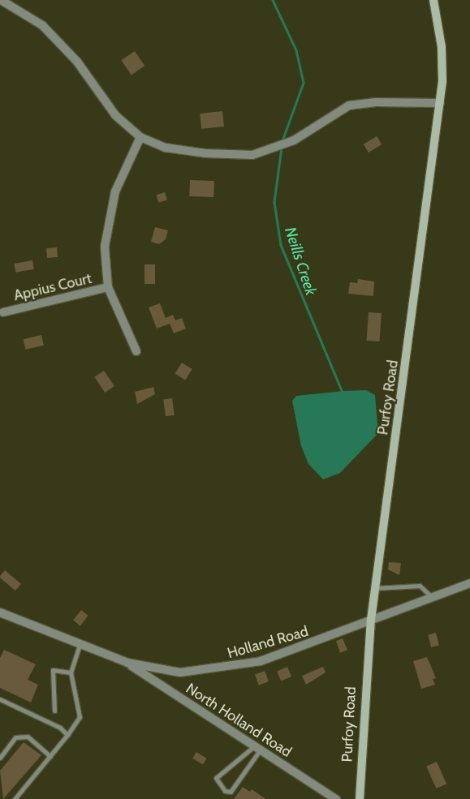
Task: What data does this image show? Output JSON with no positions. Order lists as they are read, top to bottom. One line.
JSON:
{"streets":{"street":["Appius Court","Purfoy Road","Holland Road","North Holland Road"]},"crossings":[["Purfoy Road","Holland Road"],["Holland Road","North Holland Road"]],"water":["Neills Creek"]}
